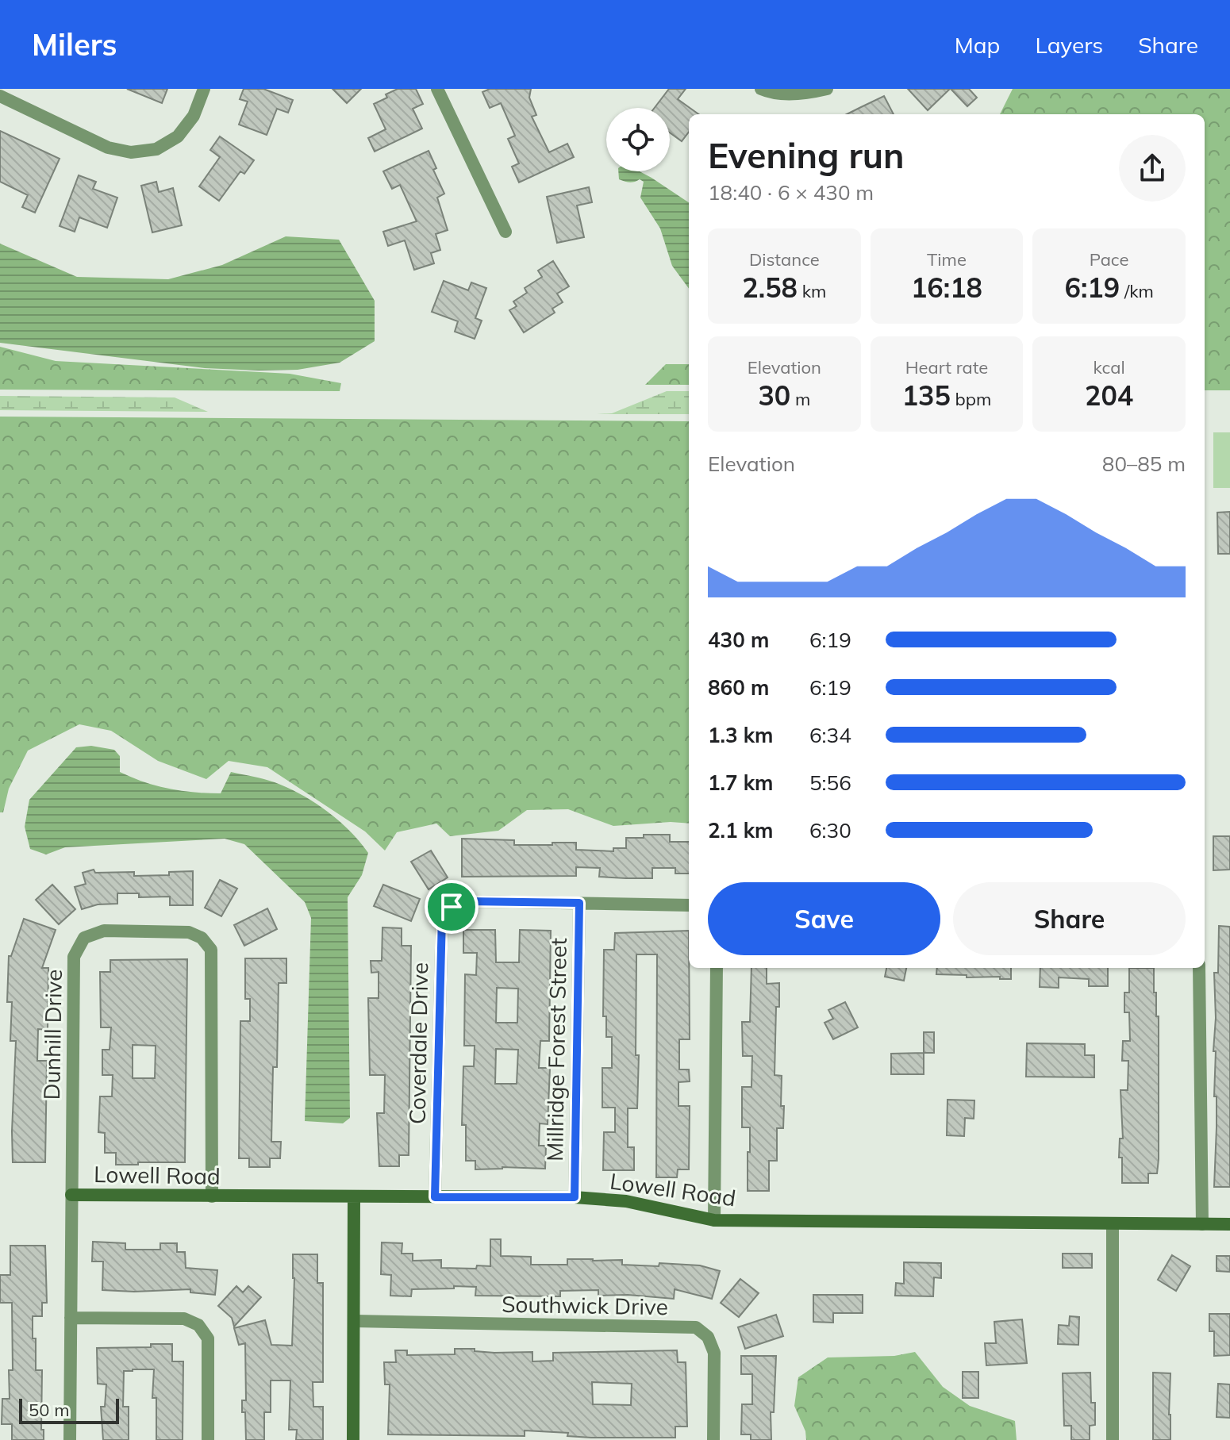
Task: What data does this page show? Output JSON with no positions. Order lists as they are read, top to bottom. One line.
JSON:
{"streets":{"street":["Dunhill Drive","Coverdale Drive","Millridge Forest Street","Lowell Road","Southwick Drive"]},"crossings":[["Dunhill Drive","Lowell Road"],["Coverdale Drive","Millridge Forest Street"],["Coverdale Drive","Lowell Road"],["Millridge Forest Street","Lowell Road"]],"scale_bar":"50 m","page":{"header":"Milers","nav":["Map","Layers","Share"],"heading":["Evening run","18:40 · 6 × 430 m"],"stats":[["Distance","2.58 km"],["Time","16:18"],["Pace","6:19 /km"],["Elevation","30 m"],["Heart rate","135 bpm"],["kcal","204"]],"chart":["Elevation","80–85 m"],"list":[{"name":"430 m","note":"6:19"},{"name":"860 m","note":"6:19"},{"name":"1.3 km","note":"6:34"},{"name":"1.7 km","note":"5:56"},{"name":"2.1 km","note":"6:30"}],"buttons":["Save","Share"],"scale":"50 m"}}
